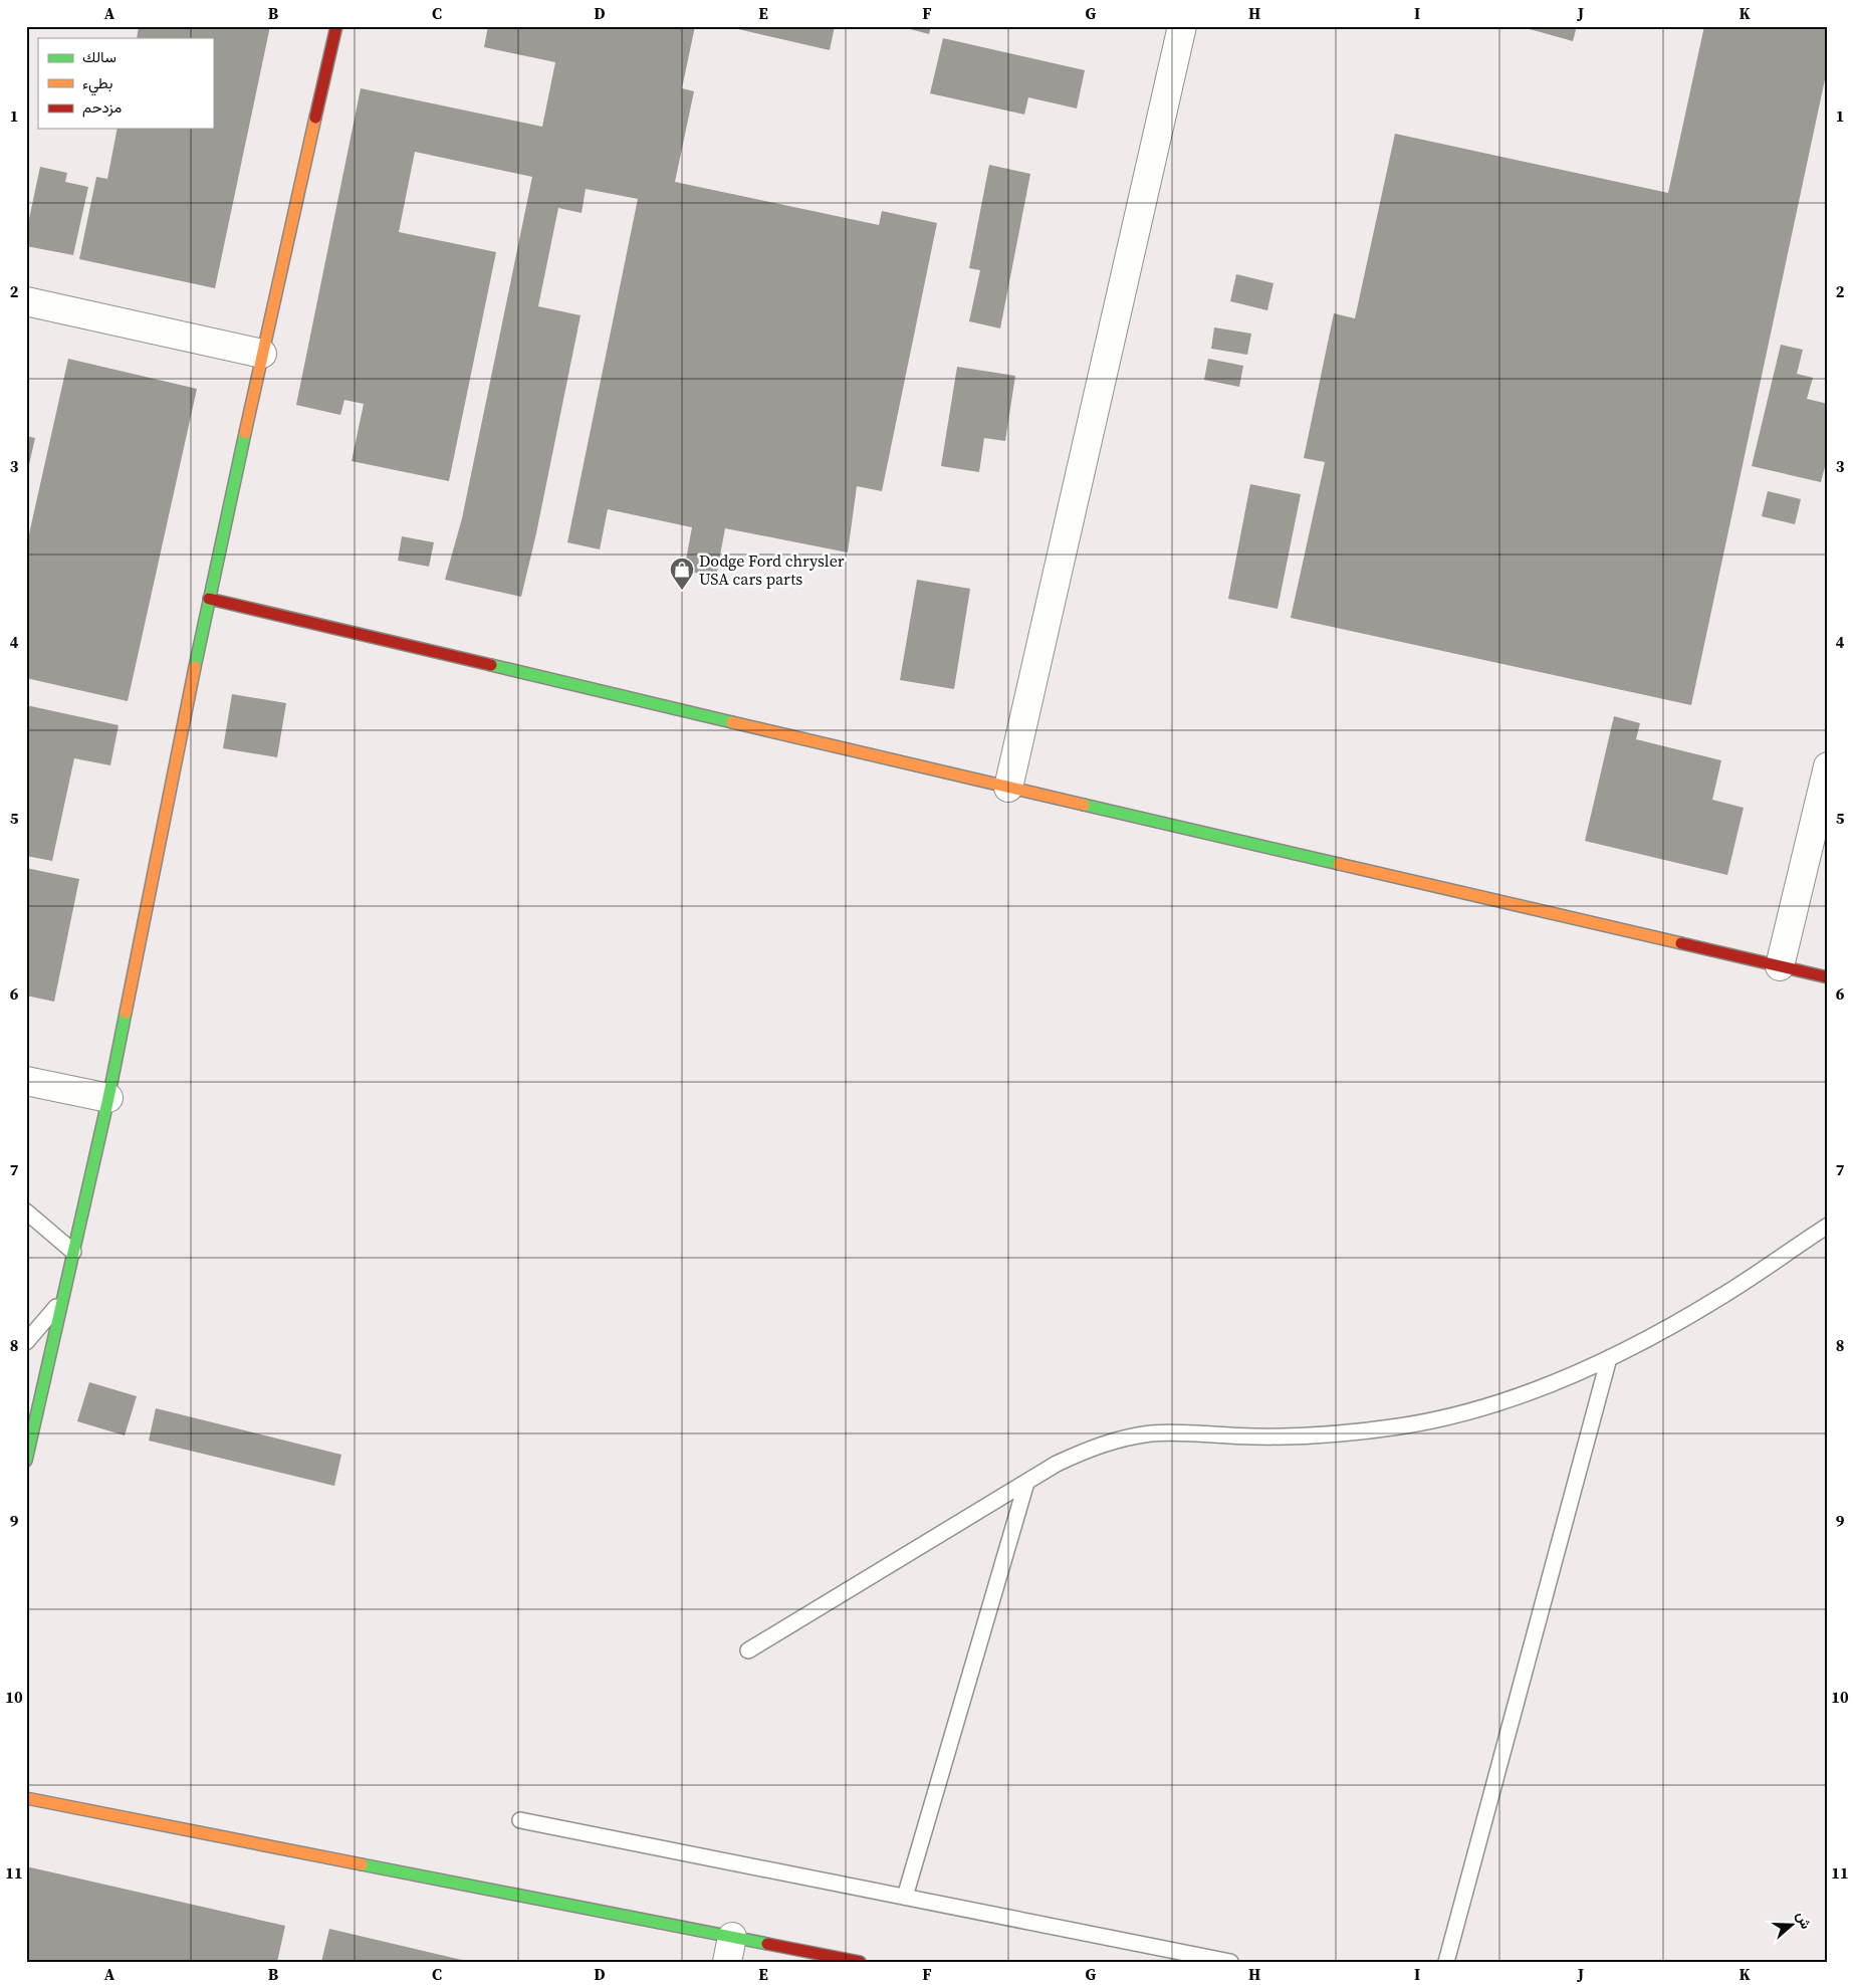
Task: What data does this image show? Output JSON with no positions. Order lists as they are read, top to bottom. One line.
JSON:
{"places":{"shop":["Dodge Ford chrysler USA cars parts"]},"legend":["سالك","بطيء","مزدحم"],"north":"right","grid":{"columns":["A","B","C","D","E","F","G","H","I","J","K"],"rows":["1","2","3","4","5","6","7","8","9","10","11"]}}
